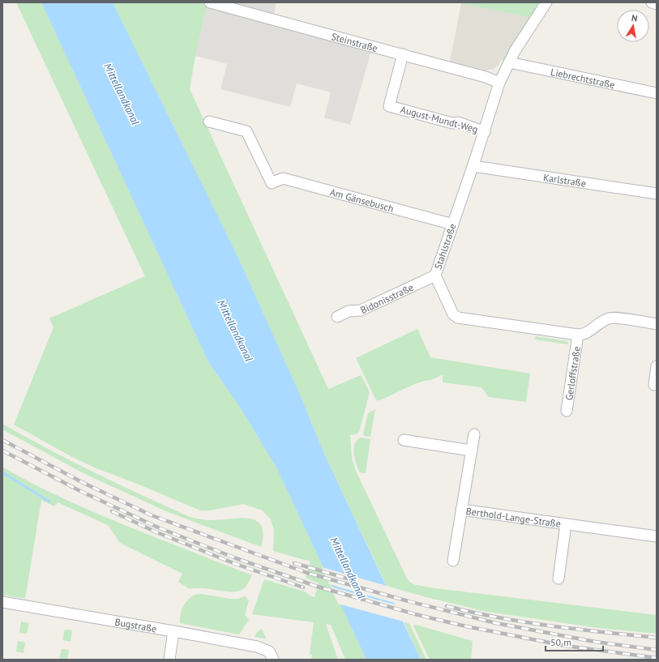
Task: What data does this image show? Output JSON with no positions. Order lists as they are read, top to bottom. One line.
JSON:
{"streets":{"street":["Steinstraße","Liebrechtstraße","August-Mundt-Weg","Karlstraße","Am Gänsebusch","Stahlstraße","Bidonisstraße","Gerloffstraße","Berthold-Lange-Straße","Bugstraße"]},"crossings":[["Steinstraße","August-Mundt-Weg"],["Steinstraße","Stahlstraße"],["Liebrechtstraße","Stahlstraße"],["August-Mundt-Weg","Stahlstraße"],["Karlstraße","Stahlstraße"],["Am Gänsebusch","Stahlstraße"],["Stahlstraße","Bidonisstraße"],["Stahlstraße","Gerloffstraße"]],"water":["Mittellandkanal"],"scale_bar":"50 m","north":"top"}
